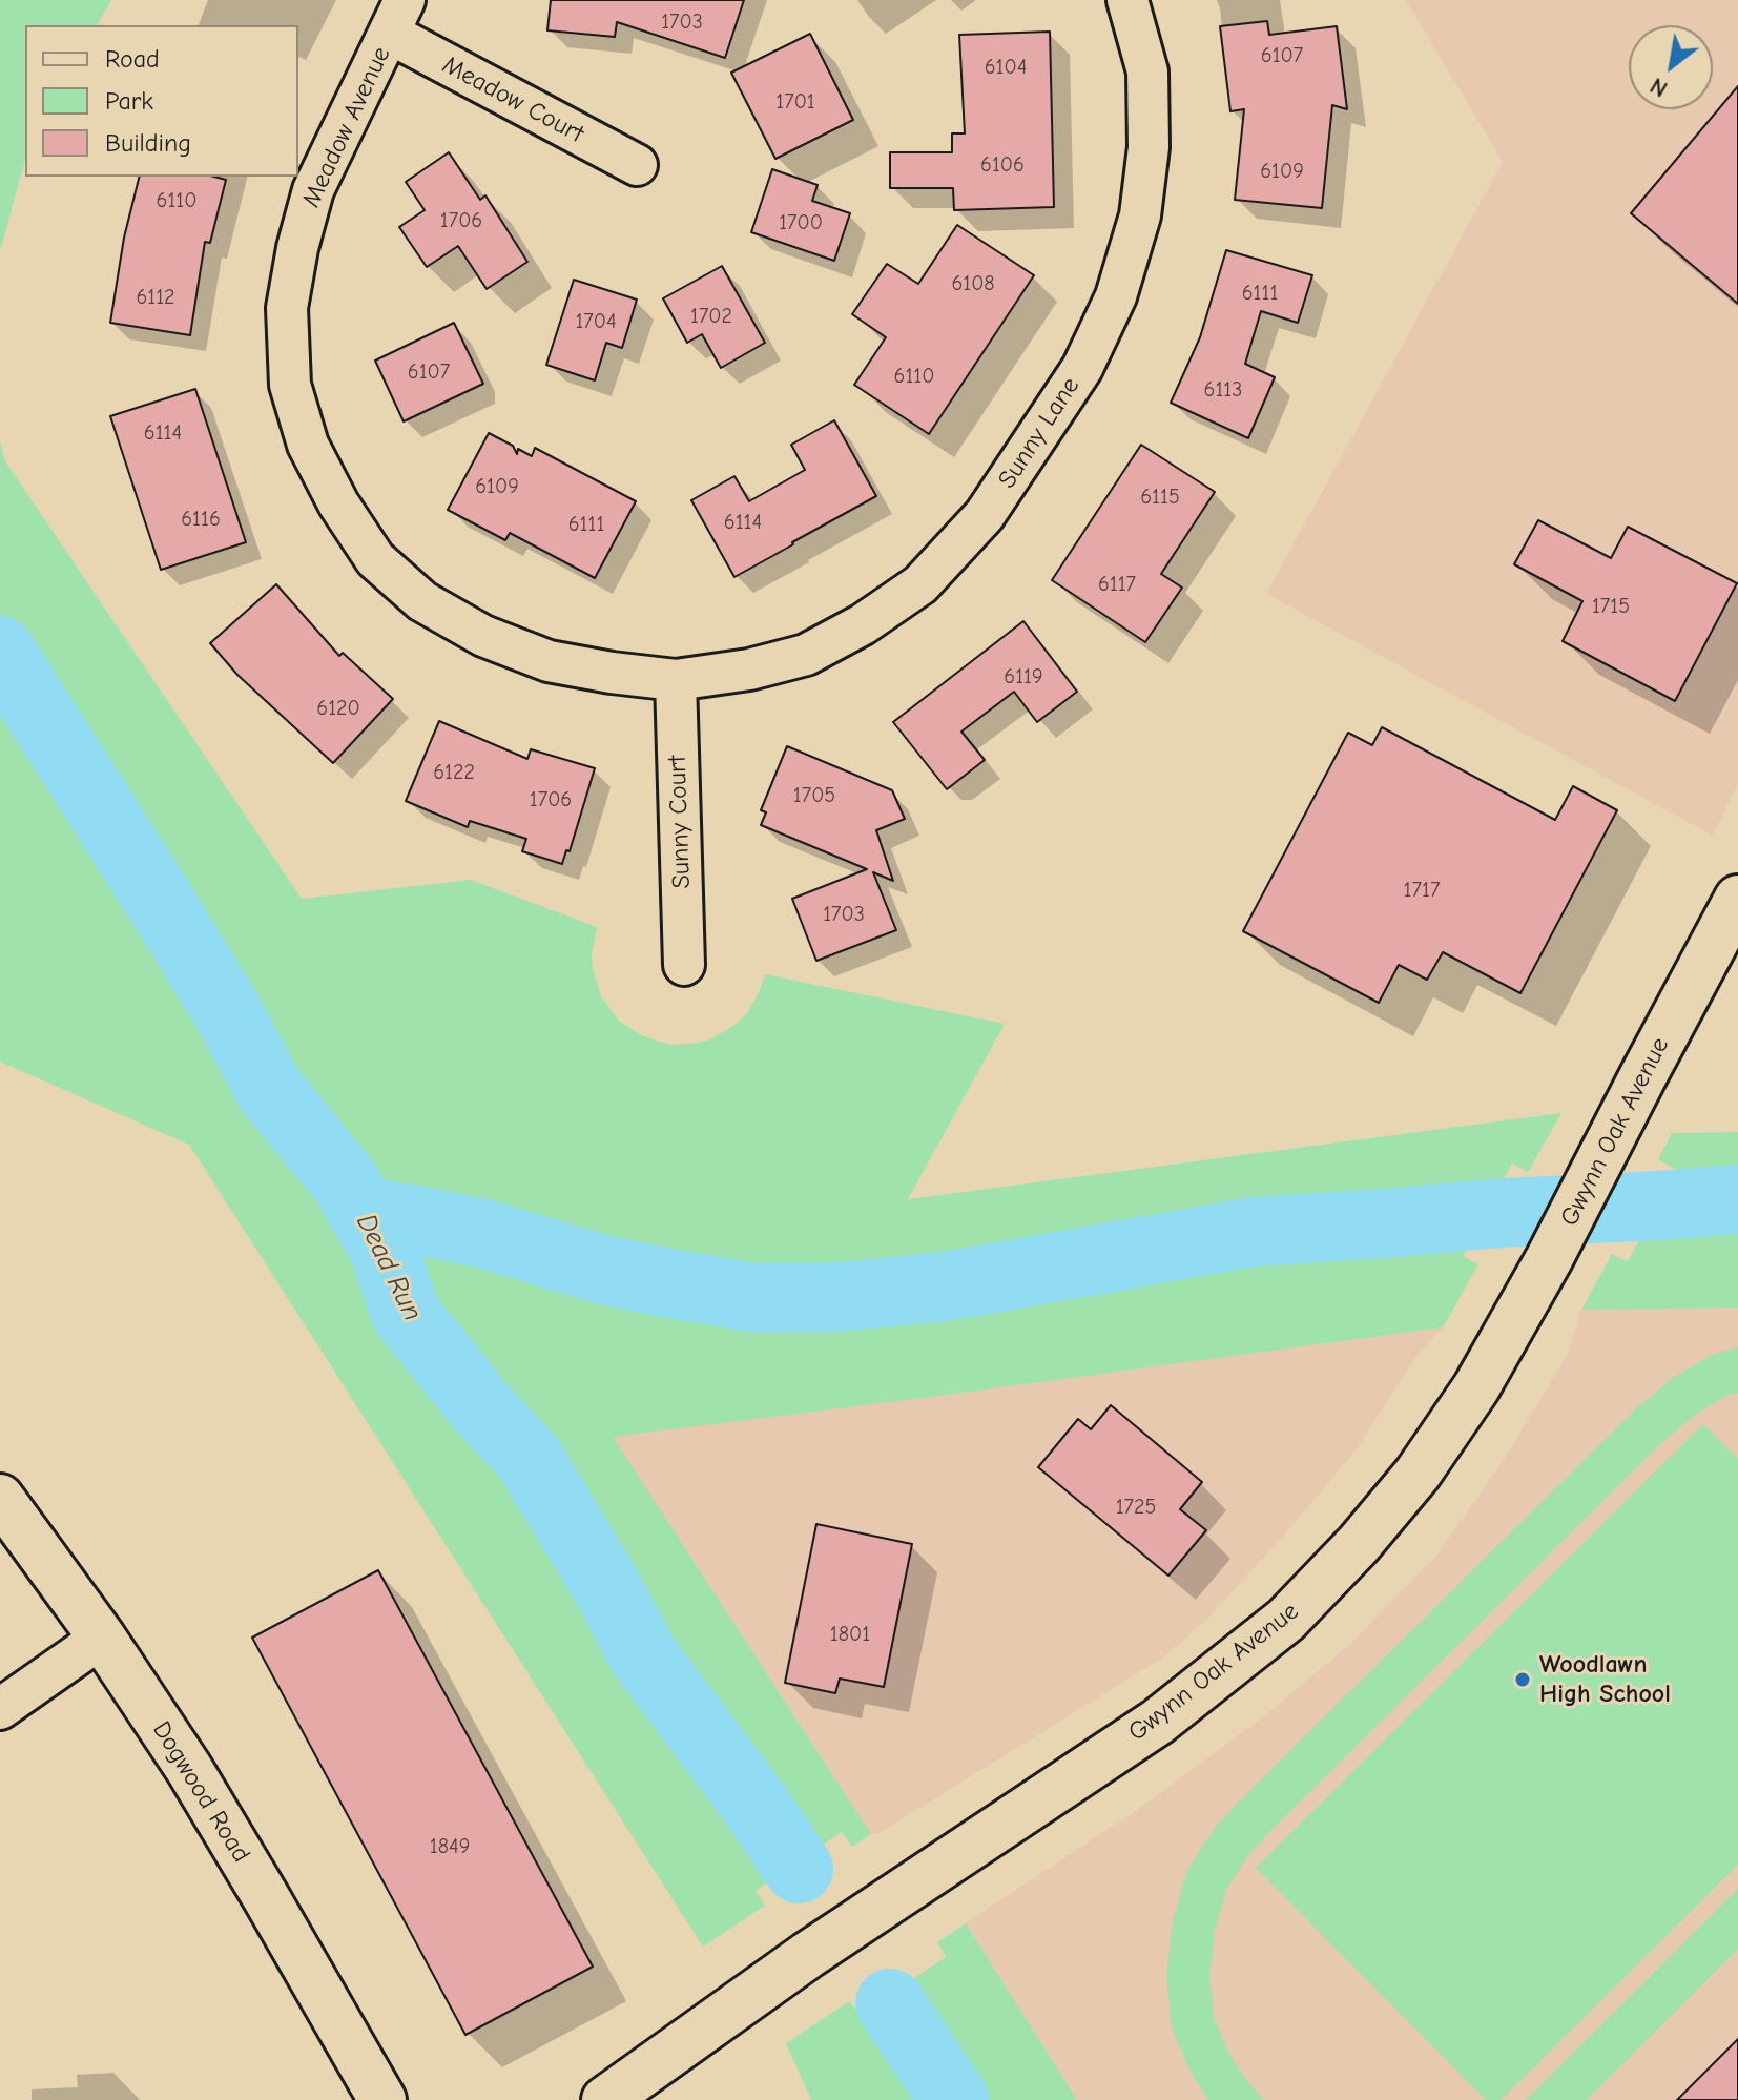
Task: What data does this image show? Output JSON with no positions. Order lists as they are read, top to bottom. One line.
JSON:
{"streets":{"street":["Meadow Court","Meadow Avenue","Sunny Lane","Sunny Court","Gwynn Oak Avenue","Dogwood Road"]},"crossings":[["Meadow Court","Meadow Avenue"],["Meadow Avenue","Sunny Lane"],["Meadow Avenue","Sunny Court"],["Sunny Lane","Sunny Court"]],"water":["Dead Run"],"places":["Woodlawn High School"],"house_numbers":["1703","6107","6104","1701","6106","6109","6110","1706","1700","6108","6111","6112","1702","1704","6107","6110","6113","6114","6109","6115","6116","6114","6111","6117","1715","6119","6120","6122","1705","1706","1717","1703","1725","1801","1849"],"legend":["Road","Park","Building"],"north":"bottom left"}
